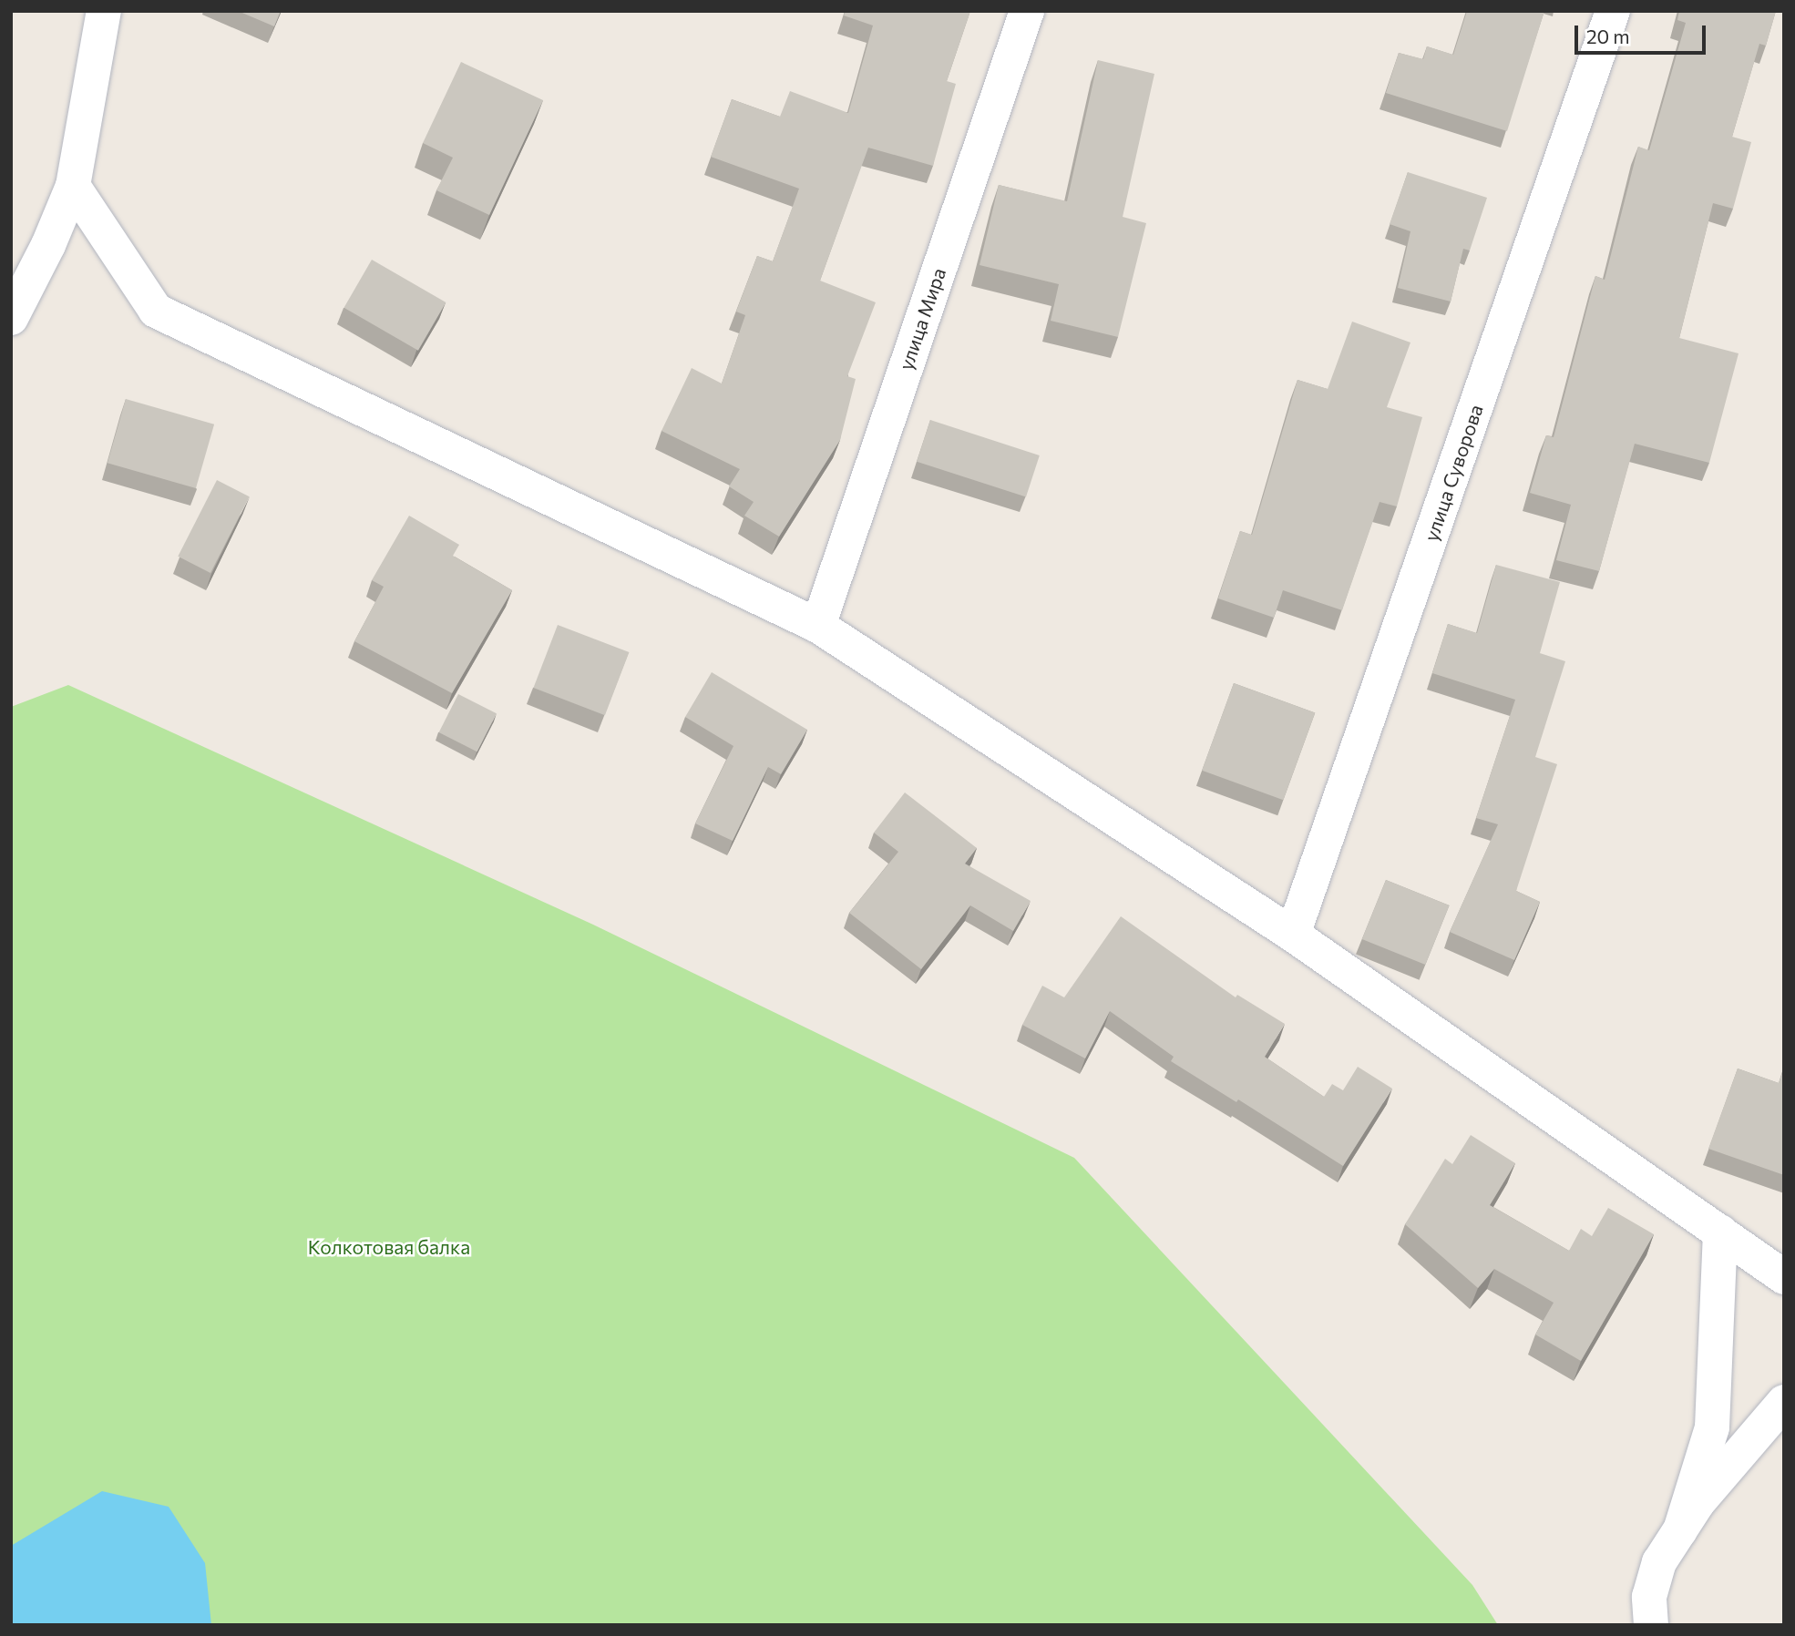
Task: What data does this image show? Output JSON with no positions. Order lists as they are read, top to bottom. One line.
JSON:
{"streets":{"street":["улица Мира","улица Суворова"]},"parks":["Колкотовая балка"],"scale_bar":"20 m"}
